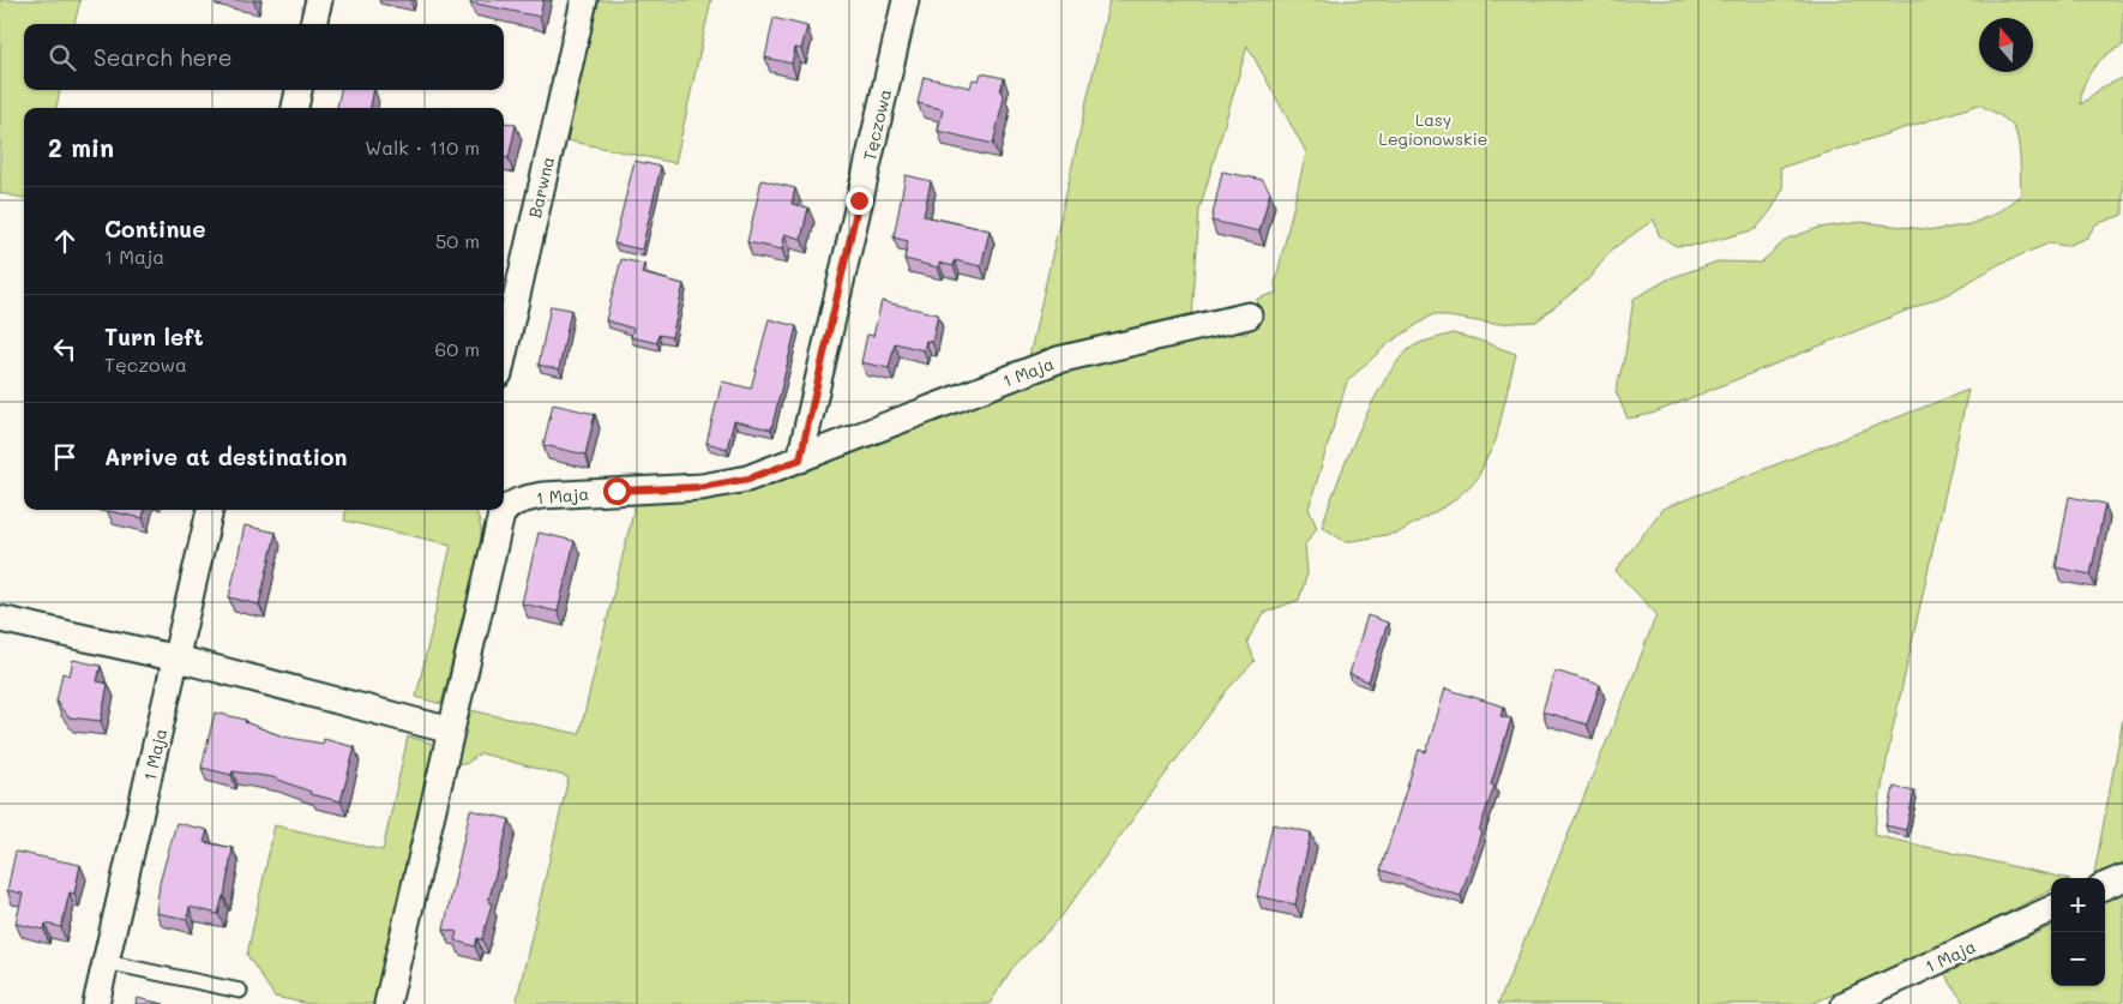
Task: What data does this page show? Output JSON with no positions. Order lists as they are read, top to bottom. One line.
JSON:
{"streets":{"street":["Tęczowa","Barwna","1 Maja"]},"crossings":[["Tęczowa","1 Maja"]],"parks":["Lasy Legionowskie"],"north":"top","page":{"search":"Search here","heading":["2 min","Walk · 110 m"],"list":[["Continue","1 Maja","50 m"],["Turn left","Tęczowa","60 m"],"Arrive at destination"],"map_buttons":["+","−"]}}
